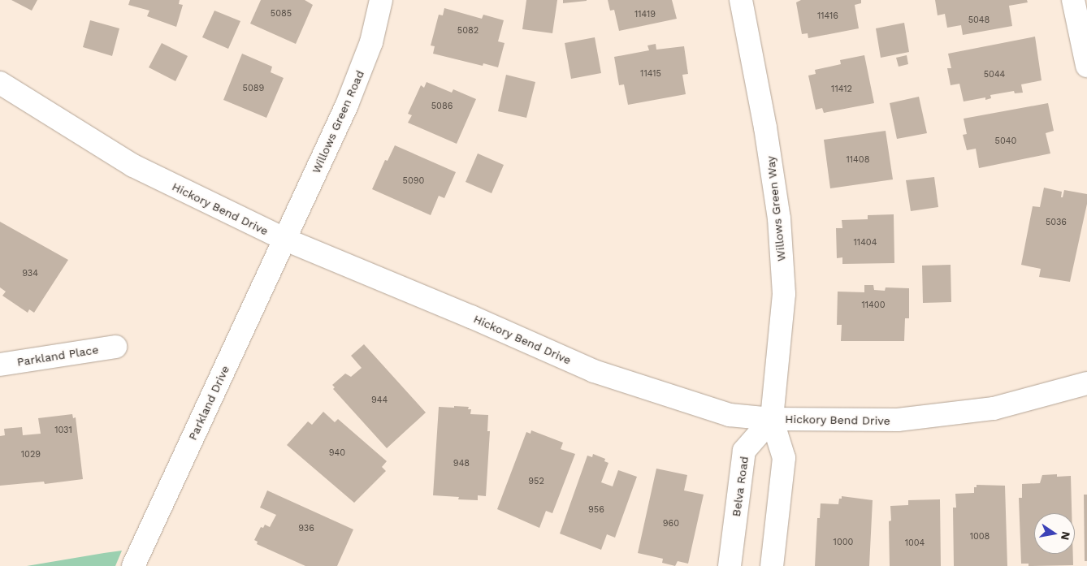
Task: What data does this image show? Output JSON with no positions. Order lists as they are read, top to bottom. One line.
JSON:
{"streets":{"street":["Willows Green Road","Hickory Bend Drive","Willows Green Way","Parkland Place","Parkland Drive","Belva Road"]},"crossings":[["Willows Green Road","Hickory Bend Drive"],["Willows Green Road","Parkland Drive"],["Hickory Bend Drive","Willows Green Way"],["Hickory Bend Drive","Parkland Drive"],["Hickory Bend Drive","Belva Road"],["Willows Green Way","Belva Road"]],"house_numbers":["5085","11419","11416","5048","5082","11415","5044","5089","11412","5086","5040","11408","5090","5036","11404","934","11400","944","1031","940","1029","948","952","956","960","936","1008","1000","1004"],"north":"right"}
